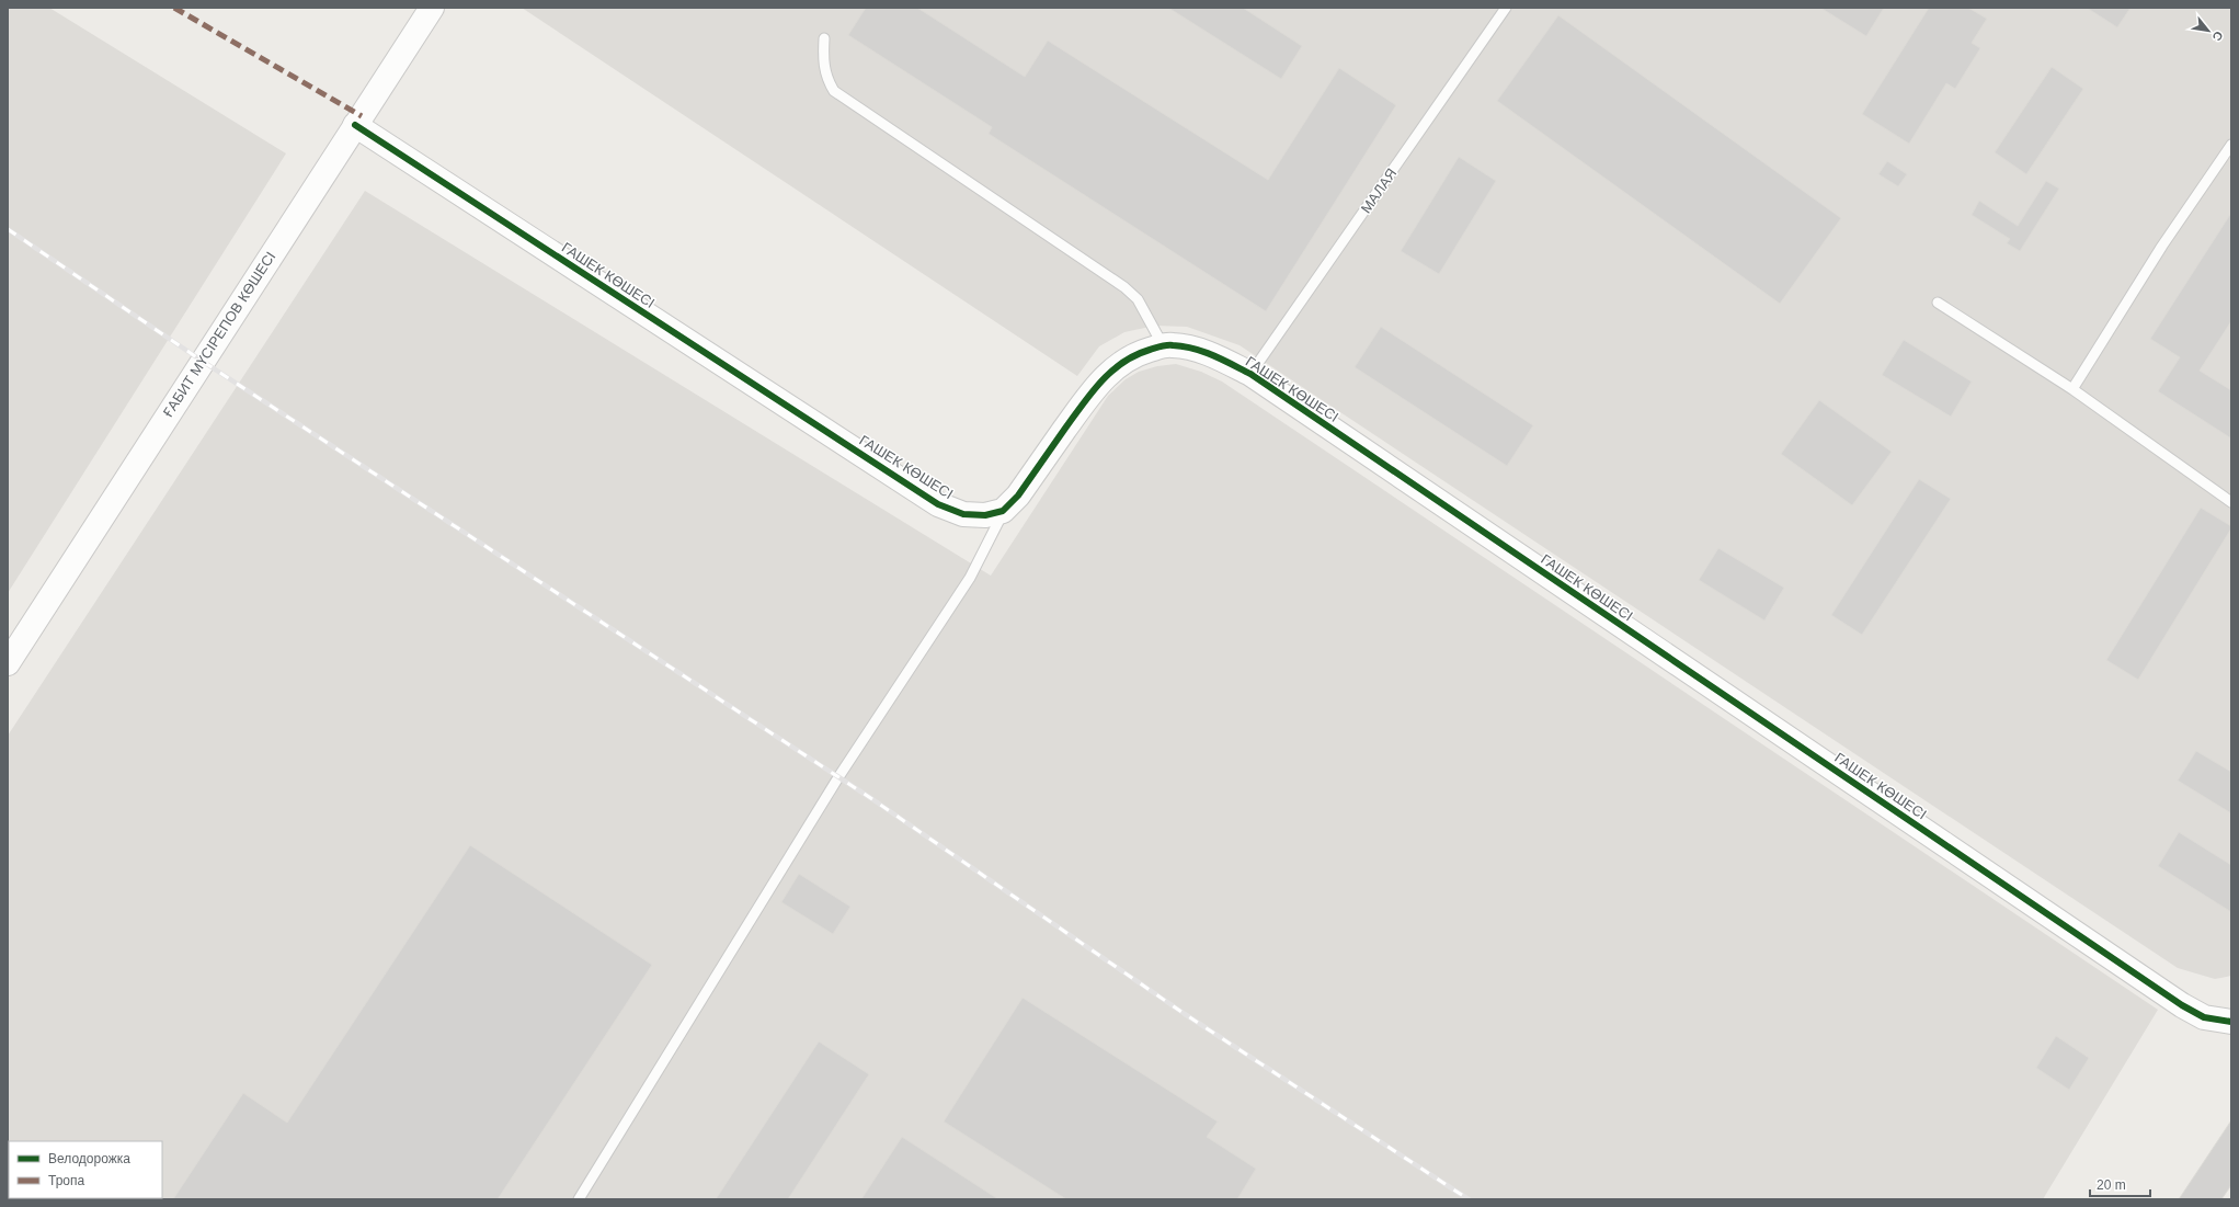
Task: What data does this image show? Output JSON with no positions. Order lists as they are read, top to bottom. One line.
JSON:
{"streets":{"street":["ГАШЕК КӨШЕСІ","ҒАБИТ МҮСІРЕПОВ КӨШЕСІ"],"lane":["МАЛАЯ"]},"crossings":[["МАЛАЯ","ГАШЕК КӨШЕСІ"],["ГАШЕК КӨШЕСІ","ҒАБИТ МҮСІРЕПОВ КӨШЕСІ"]],"legend":["Велодорожка","Тропа"],"scale_bar":"20 m","north":"bottom right"}
